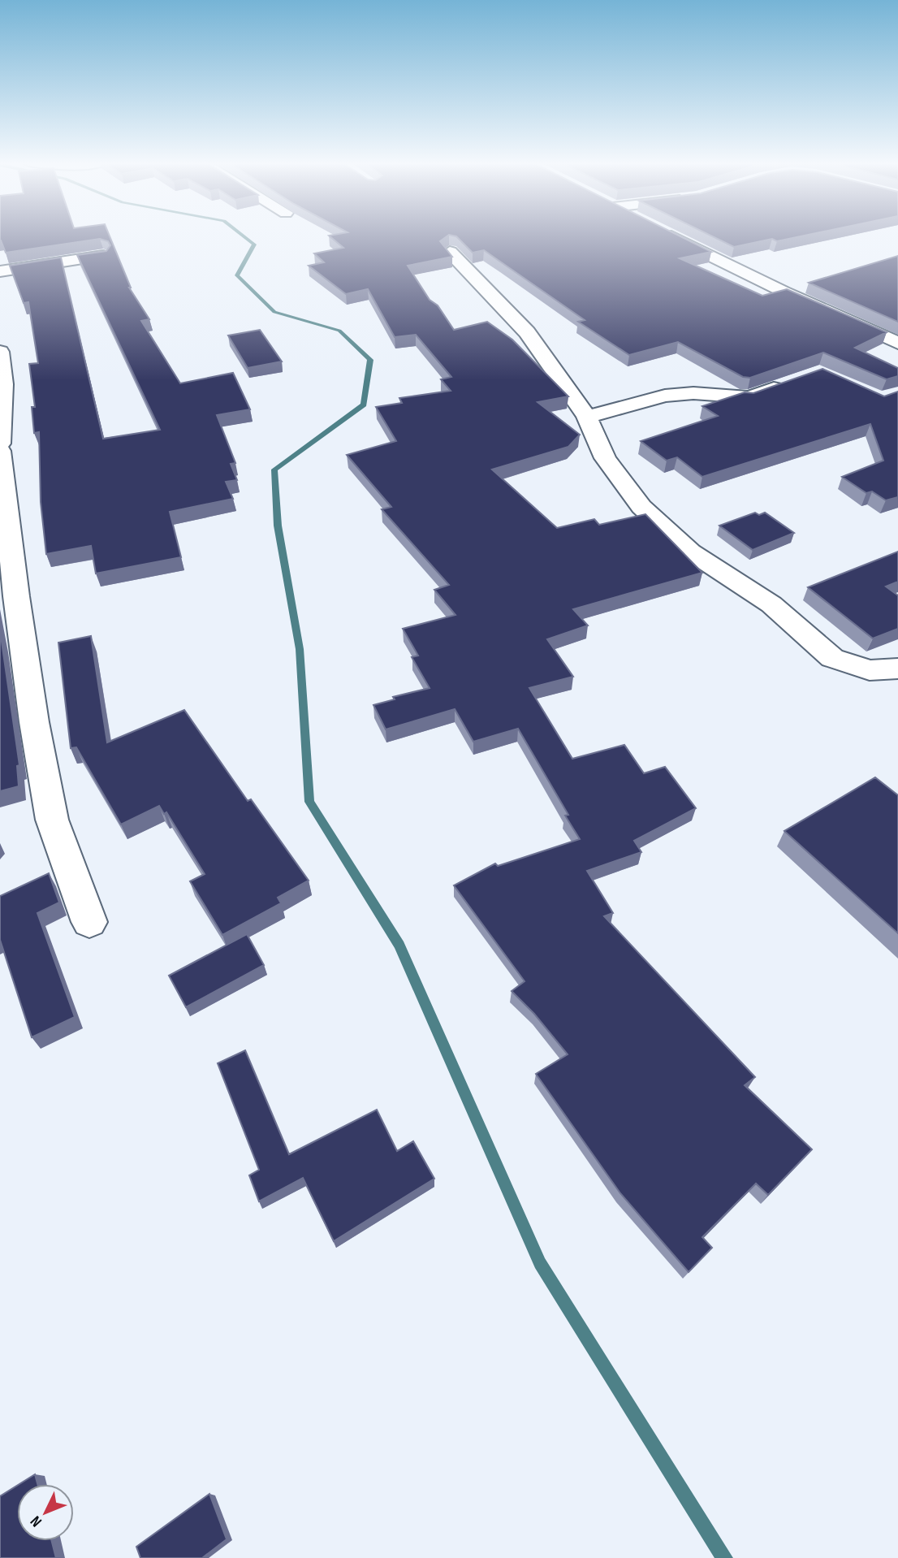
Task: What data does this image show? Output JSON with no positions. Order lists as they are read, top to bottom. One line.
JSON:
{"north":"bottom left"}
